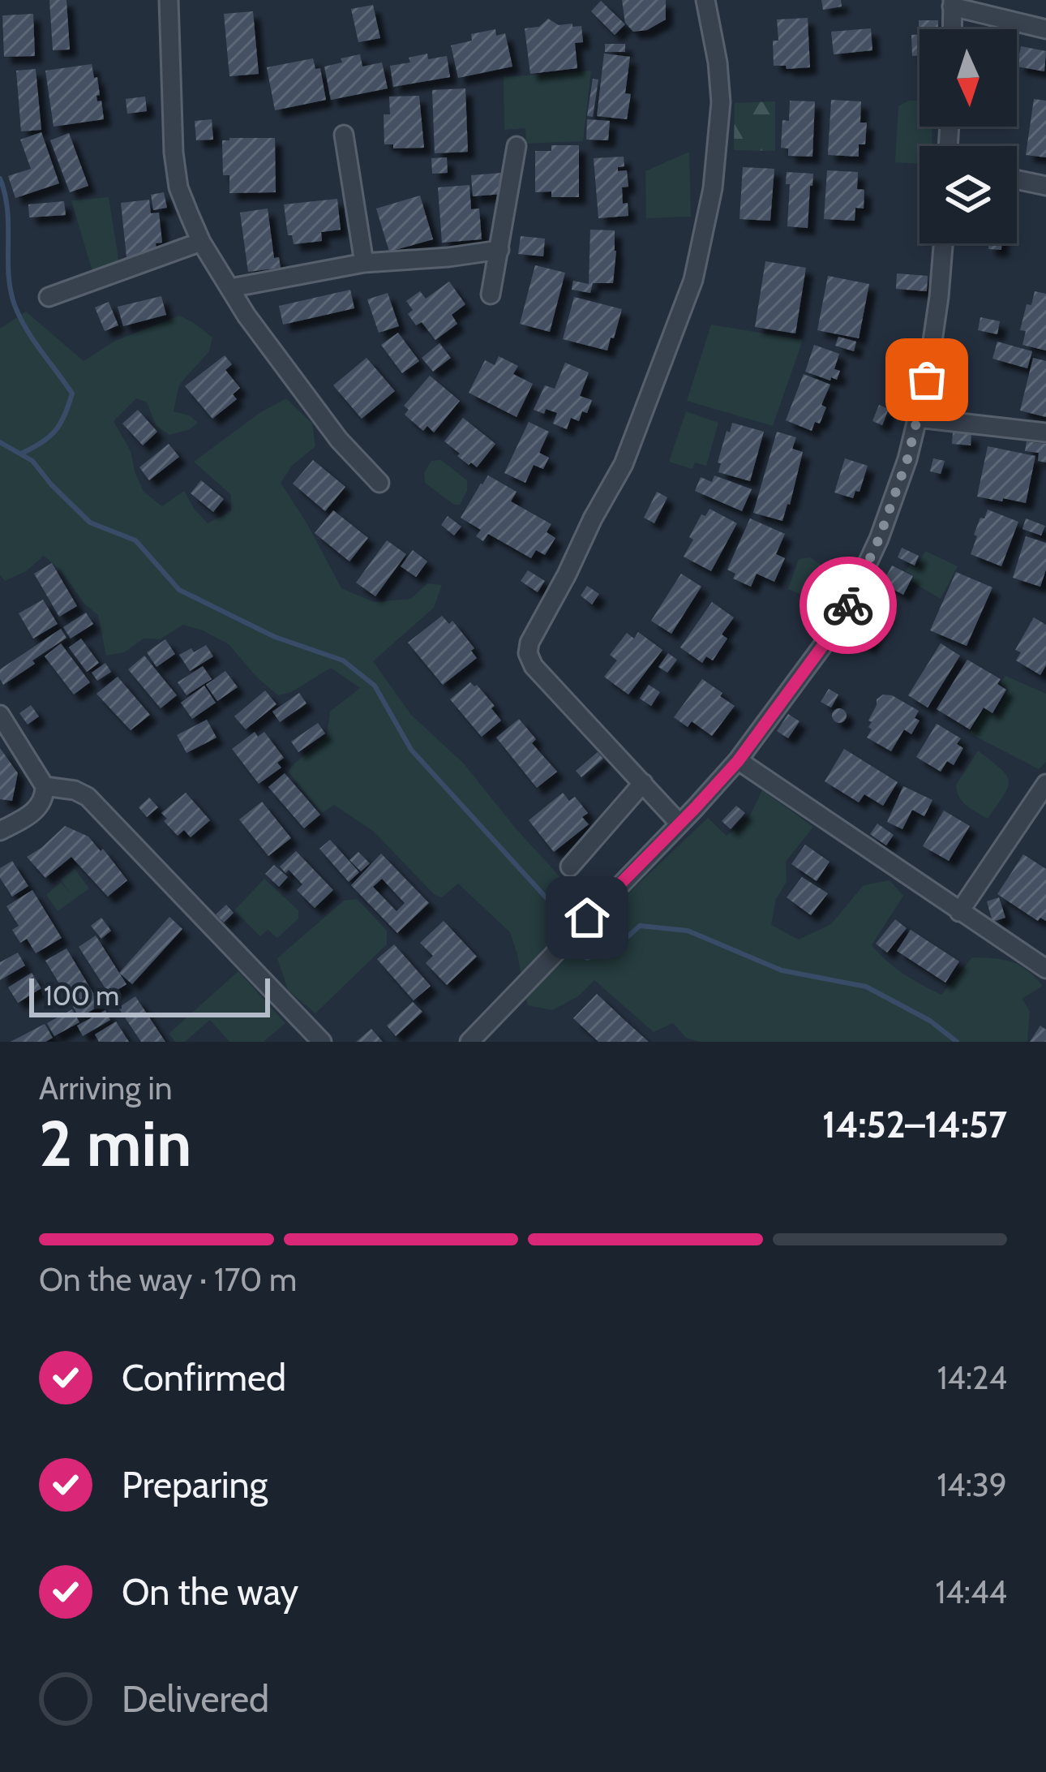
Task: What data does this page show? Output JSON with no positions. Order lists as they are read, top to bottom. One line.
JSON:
{"scale_bar":"100 m","north":"bottom","page":{"scale":"100 m","heading":["2 min","Arriving in","14:52–14:57"],"bar":"On the way · 170 m","list":[["Confirmed","14:24"],["Preparing","14:39"],["On the way","14:44"],"Delivered"]}}
